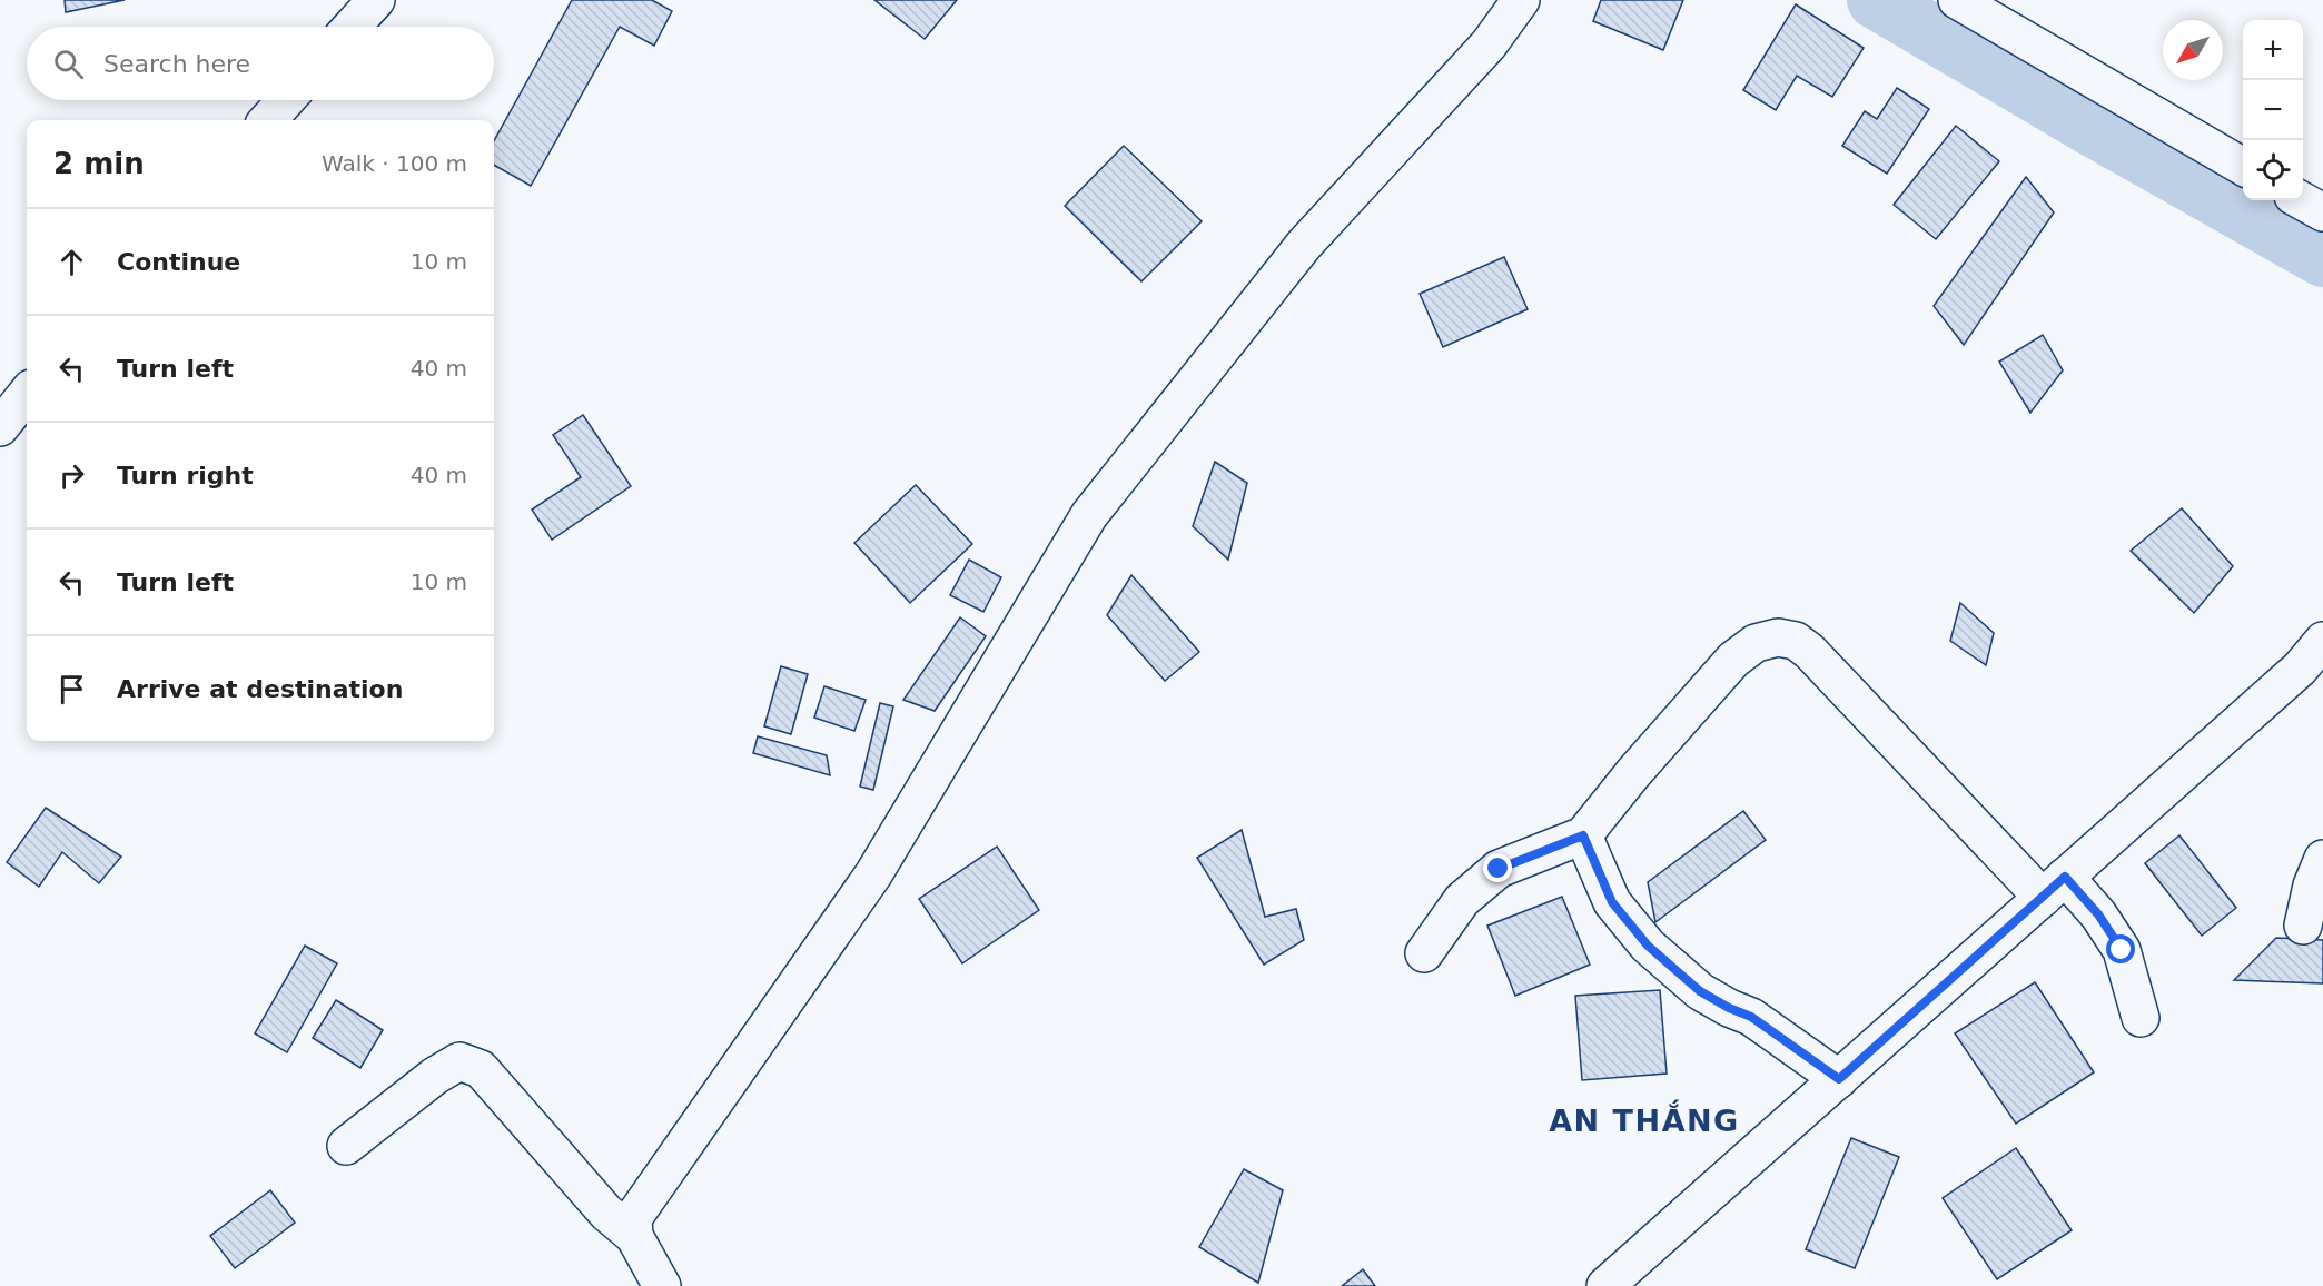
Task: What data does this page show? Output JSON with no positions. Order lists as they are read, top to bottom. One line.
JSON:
{"districts":["AN THẮNG"],"north":"bottom left","page":{"map_buttons":["+","−"],"search":"Search here","heading":["2 min","Walk · 100 m"],"list":[["Continue","10 m"],["Turn left","40 m"],["Turn right","40 m"],["Turn left","10 m"],"Arrive at destination"]}}
